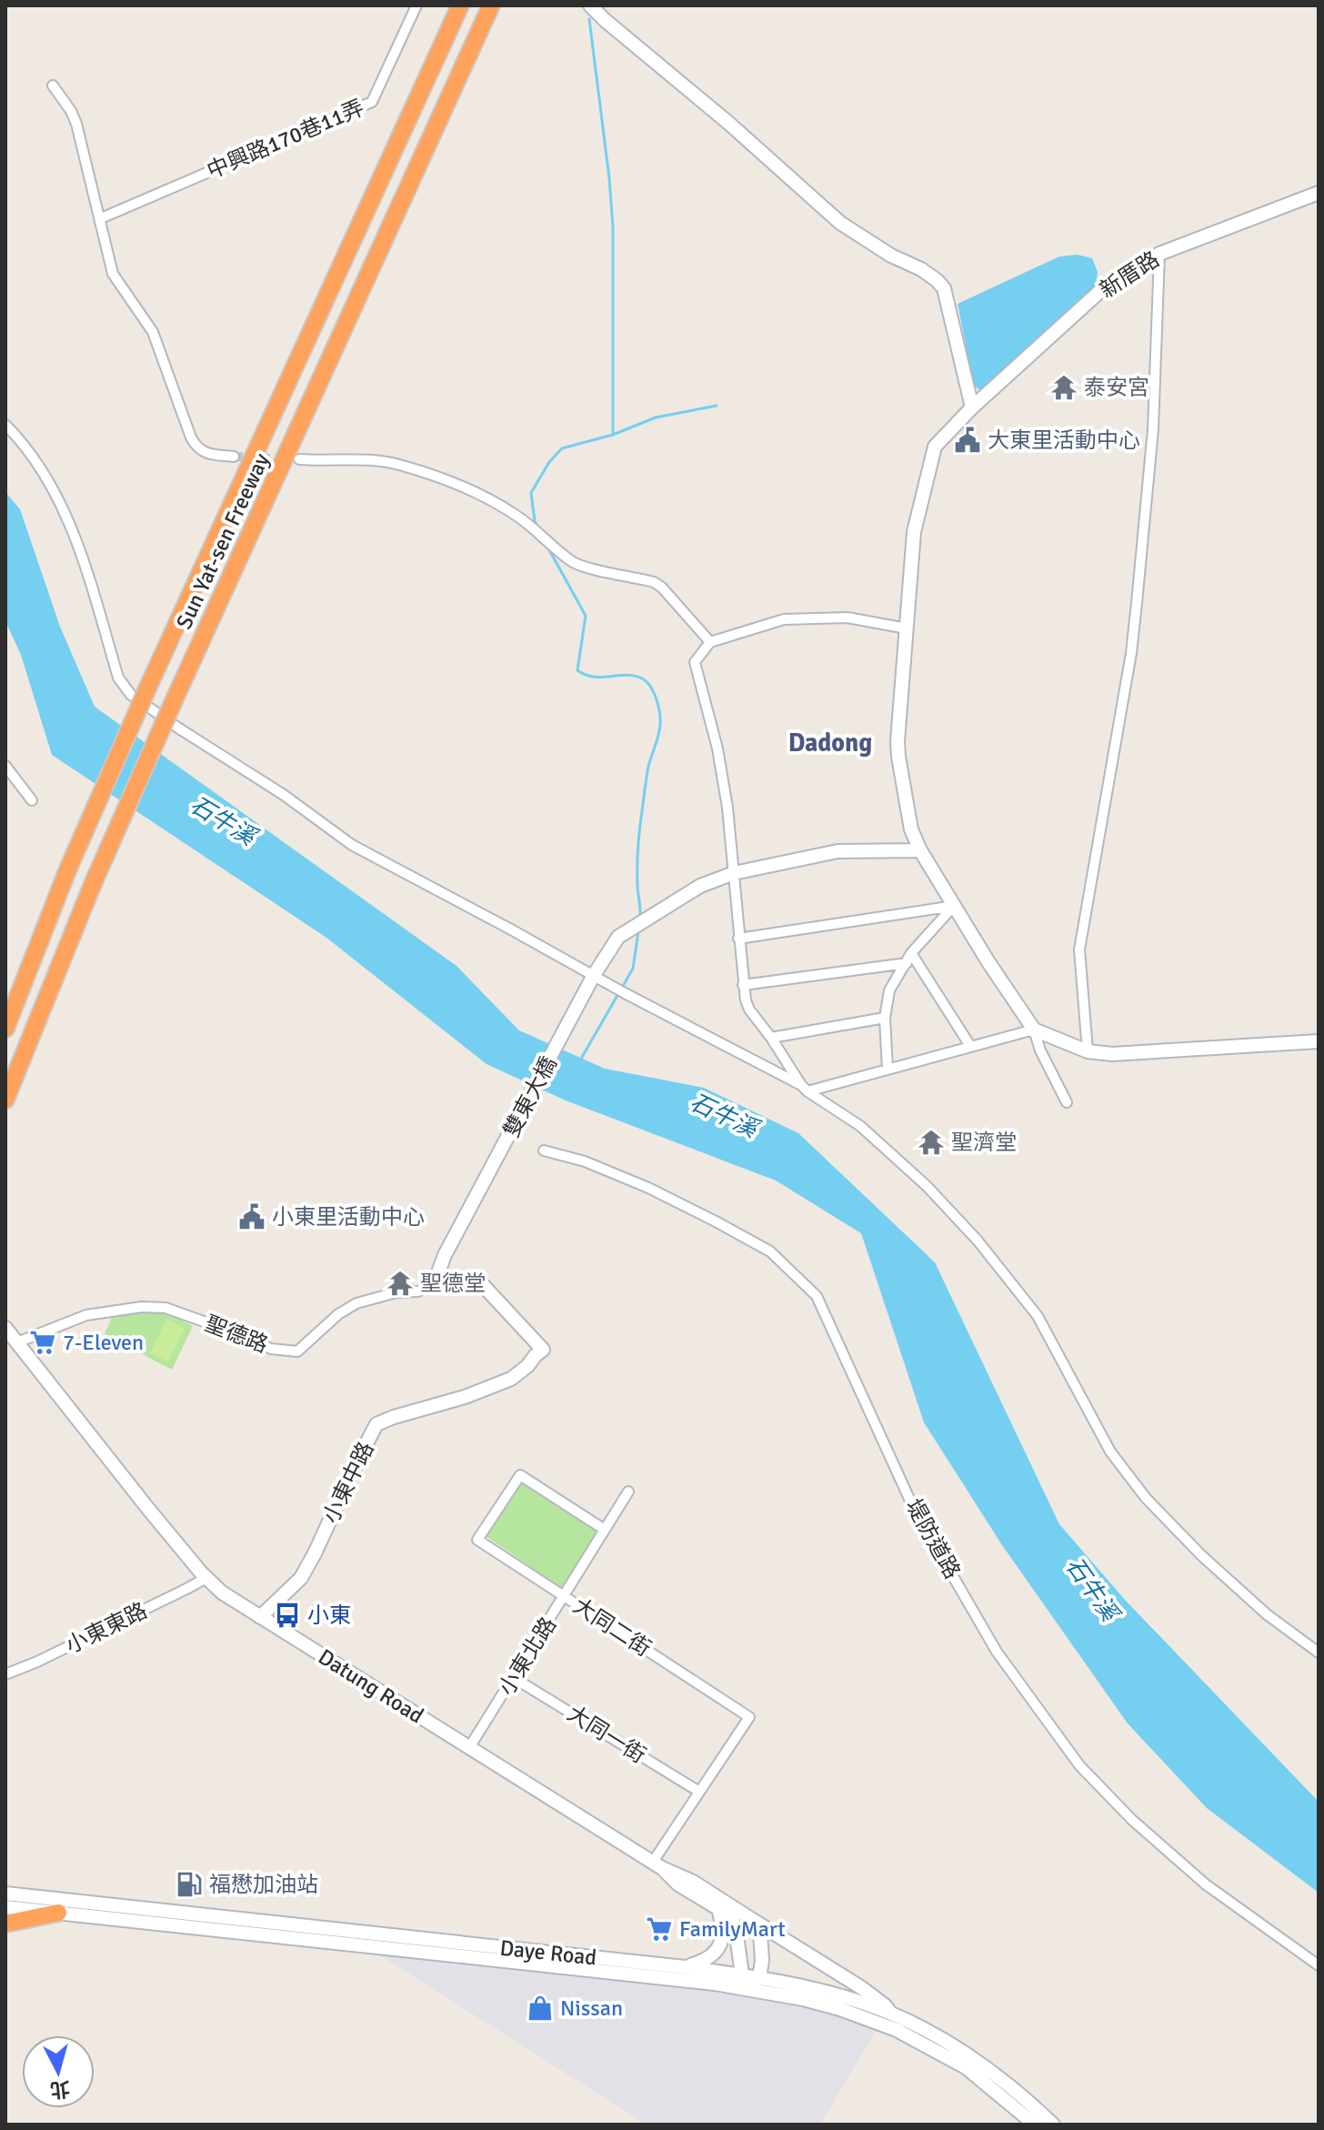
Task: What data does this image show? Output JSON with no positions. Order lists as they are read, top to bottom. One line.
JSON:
{"streets":{"highway":["Sun Yat-sen Freeway"],"main road":["新厝路","雙東大橋","小東中路","Datung Road","Daye Road"],"street":["中興路170巷11弄","聖德路","堤防道路","大同二街","小東東路","小東北路","大同一街"]},"crossings":[["新厝路","雙東大橋"],["雙東大橋","聖德路"],["雙東大橋","小東中路"],["聖德路","小東中路"],["聖德路","Datung Road"],["小東中路","Datung Road"],["大同二街","小東北路"],["大同二街","Datung Road"],["大同二街","大同一街"],["小東東路","Datung Road"],["小東北路","Datung Road"],["小東北路","大同一街"],["Datung Road","Daye Road"]],"districts":["Dadong"],"water":["石牛溪"],"places":{"temple":["泰安宮","聖濟堂","聖德堂"],"public building":["大東里活動中心","小東里活動中心"],"supermarket":["7-Eleven","FamilyMart"],"bus stop":["小東"],"fuel station":["福懋加油站"],"shop":["Nissan"]},"north":"bottom"}
